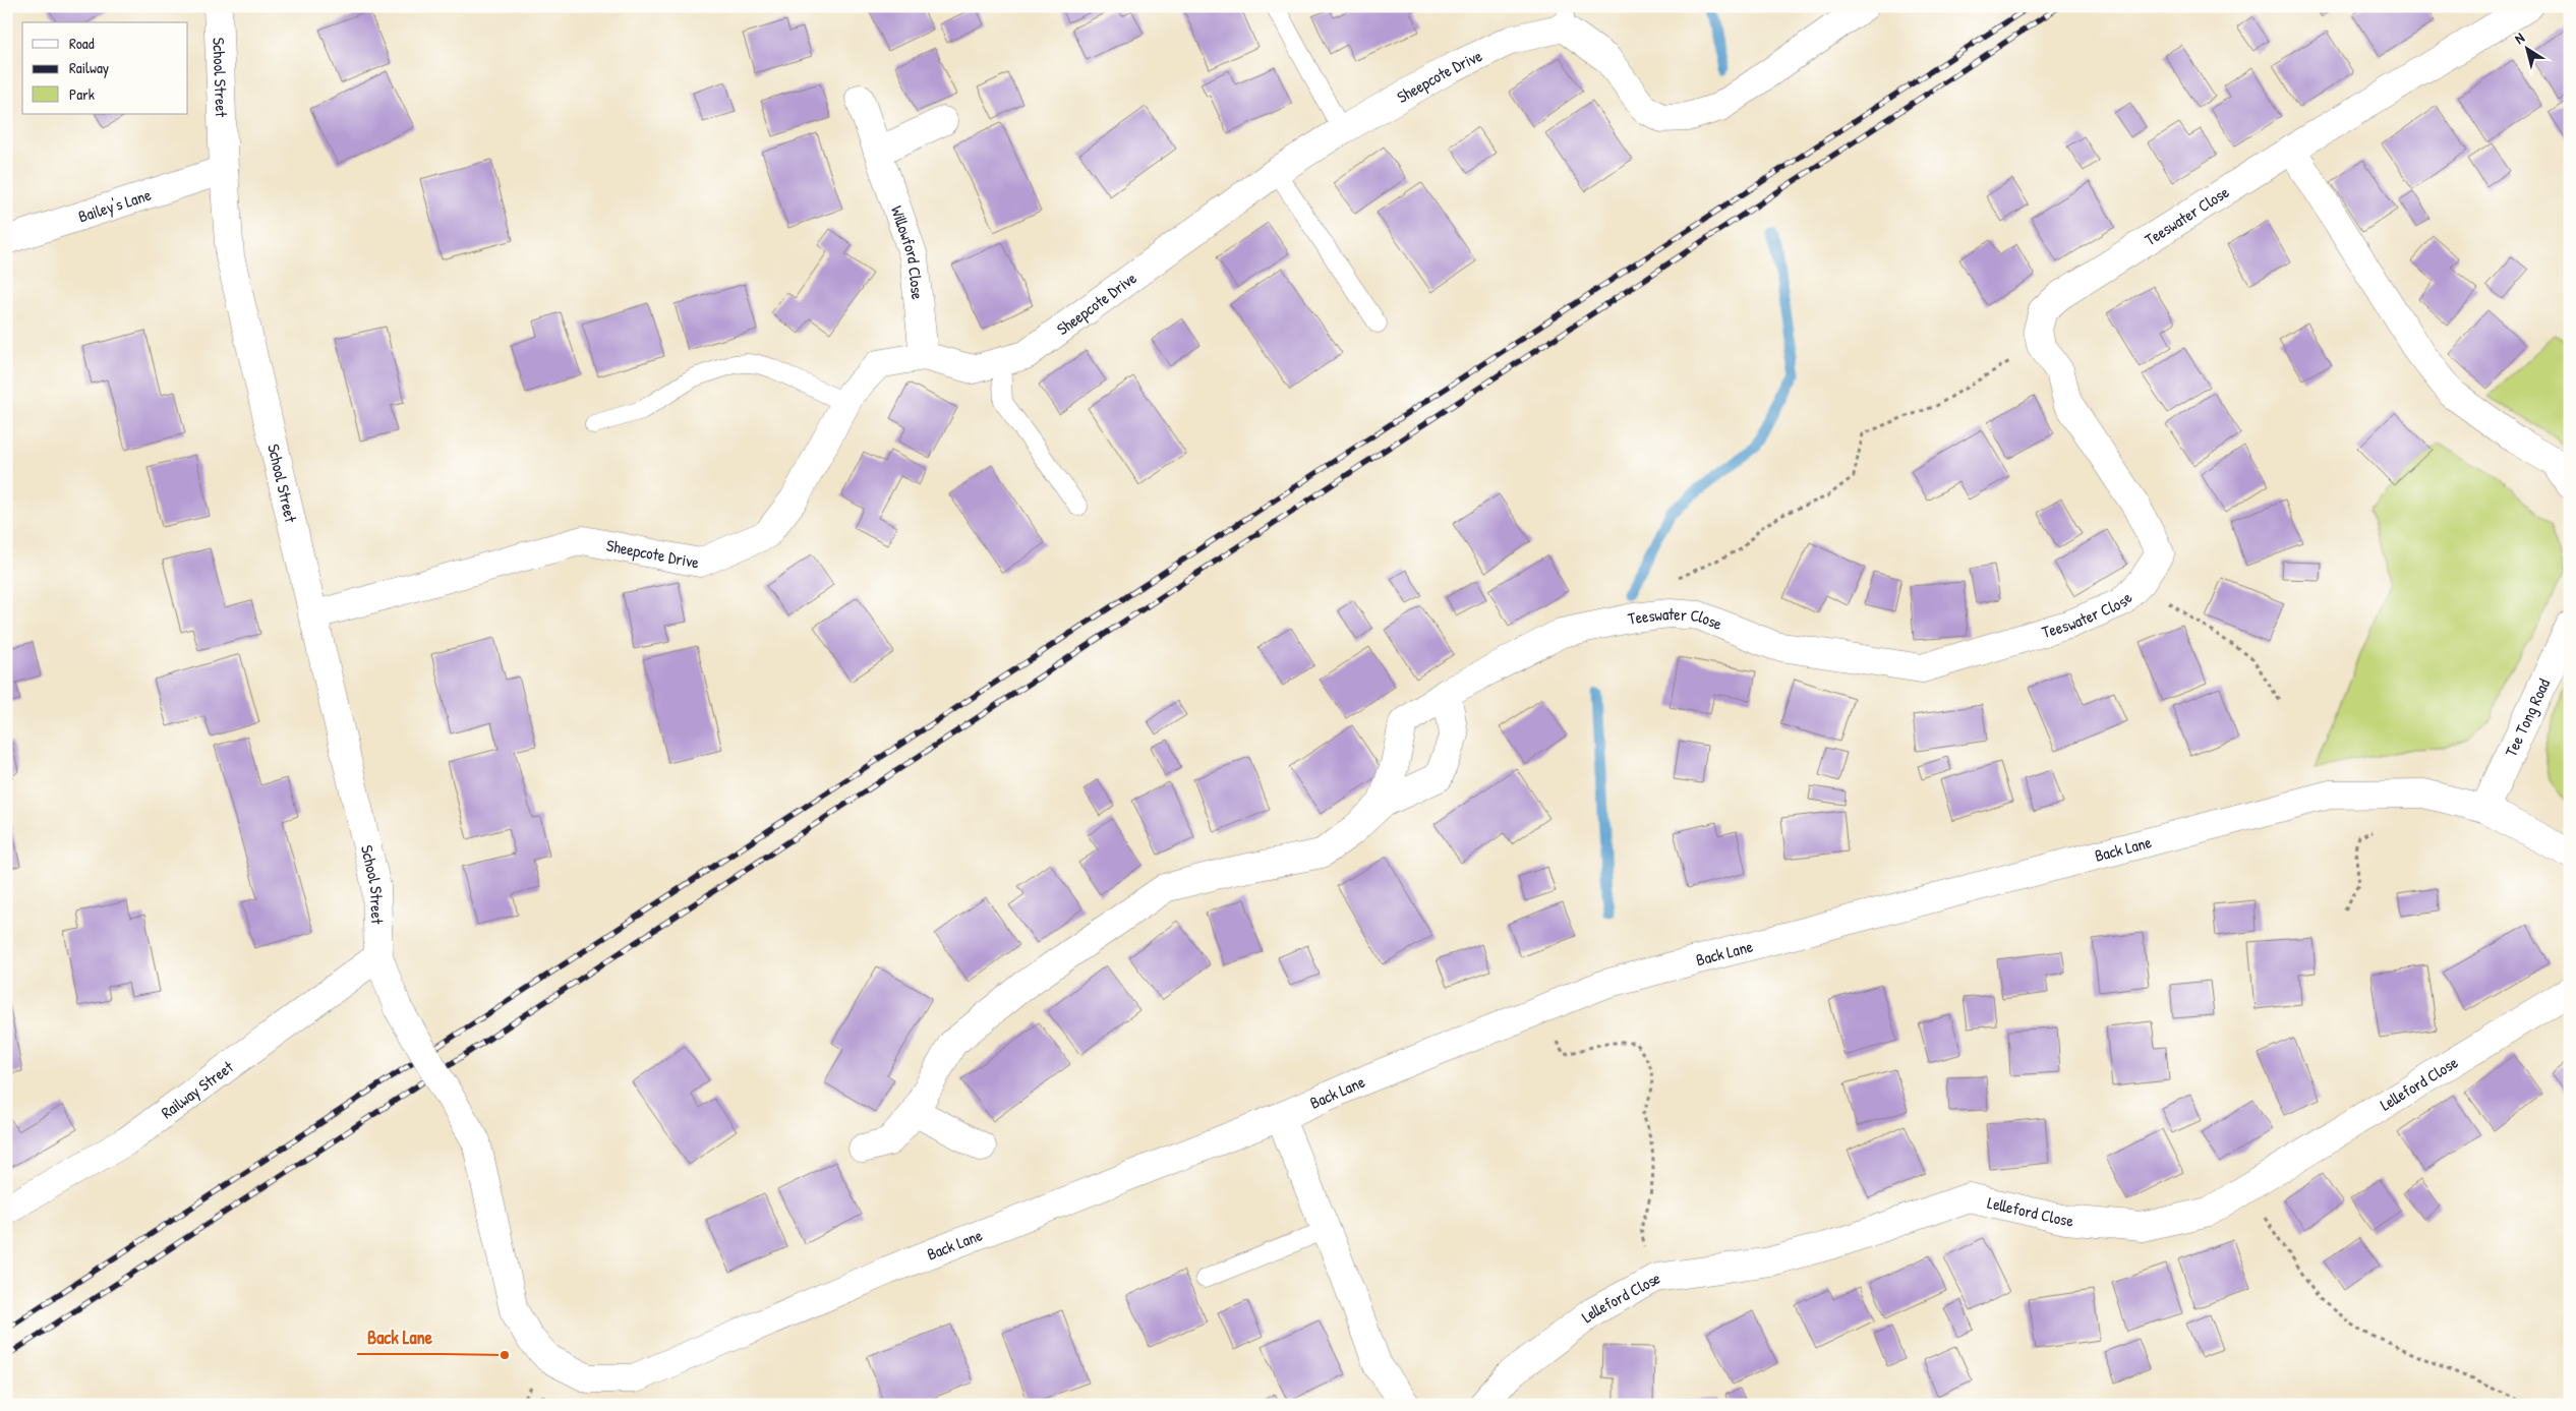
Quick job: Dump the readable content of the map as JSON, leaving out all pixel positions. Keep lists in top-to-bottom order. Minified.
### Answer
{"streets":{"street":["Sheepcote Drive","School Street","Bailey's Lane","Teeswater Close","Willowford Close","Tee Tong Road","Back Lane","Lelleford Close","Railway Street"]},"crossings":[["Sheepcote Drive","School Street"],["Sheepcote Drive","Willowford Close"],["School Street","Bailey's Lane"],["School Street","Back Lane"],["School Street","Railway Street"],["Tee Tong Road","Back Lane"],["Back Lane","Railway Street"]],"places":["Back Lane"],"legend":["Road","Railway","Park"],"north":"top left"}
